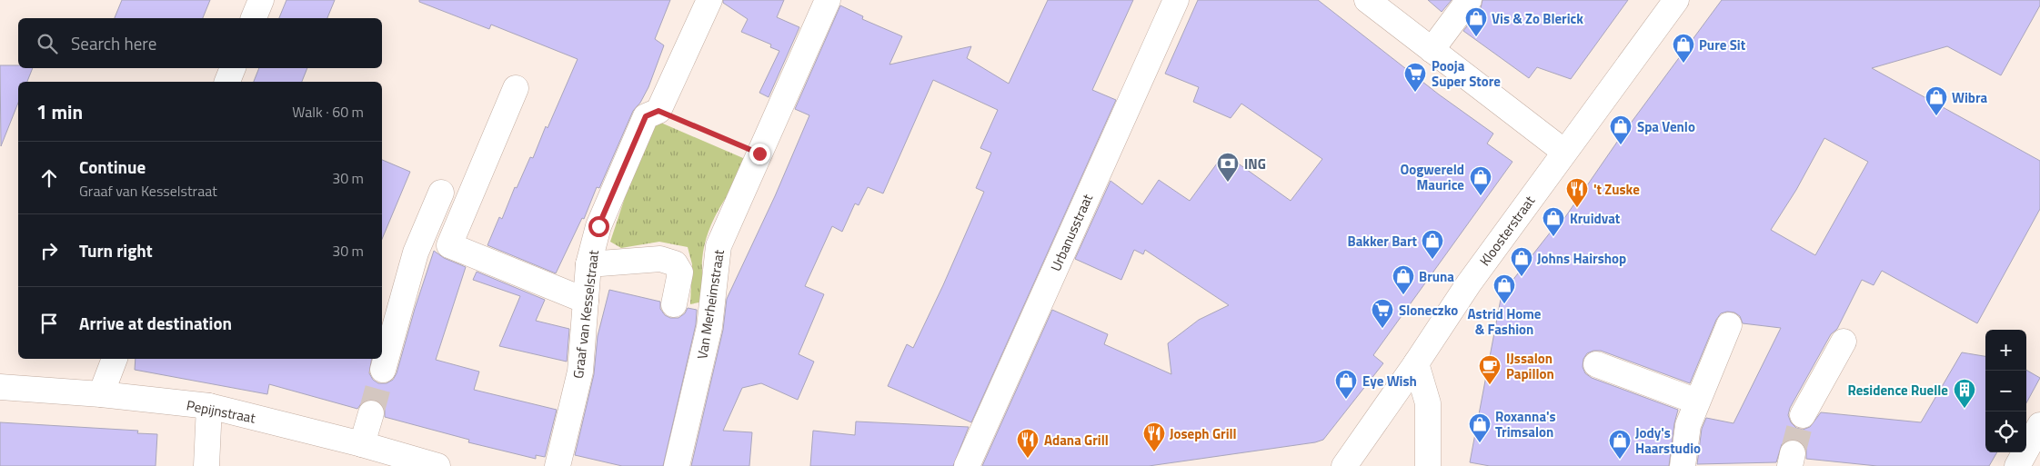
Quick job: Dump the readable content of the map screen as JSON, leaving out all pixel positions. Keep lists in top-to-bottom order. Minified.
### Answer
{"streets":{"street":["Kloosterstraat","Urbanusstraat","Van Merheimstraat","Graaf van Kesselstraat","Pepijnstraat"]},"places":{"shop":["Vis & Zo Blerick","Pure Sit","Wibra","Spa Venlo","Oogwereld Maurice","Kruidvat","Bakker Bart","Johns Hairshop","Bruna","Astrid Home & Fashion","Eye Wish","Roxanna's Trimsalon","Jody's Haarstudio"],"supermarket":["Pooja Super Store","Sloneczko"],"bank":["ING"],"restaurant":["'t Zuske","Joseph Grill","Adana Grill"],"cafe":["IJssalon Papillon"],"building":["Residence Ruelle"]},"page":{"search":"Search here","heading":["1 min","Walk · 60 m"],"list":[["Continue","Graaf van Kesselstraat","30 m"],["Turn right","30 m"],"Arrive at destination"],"map_buttons":["+","−"]}}
